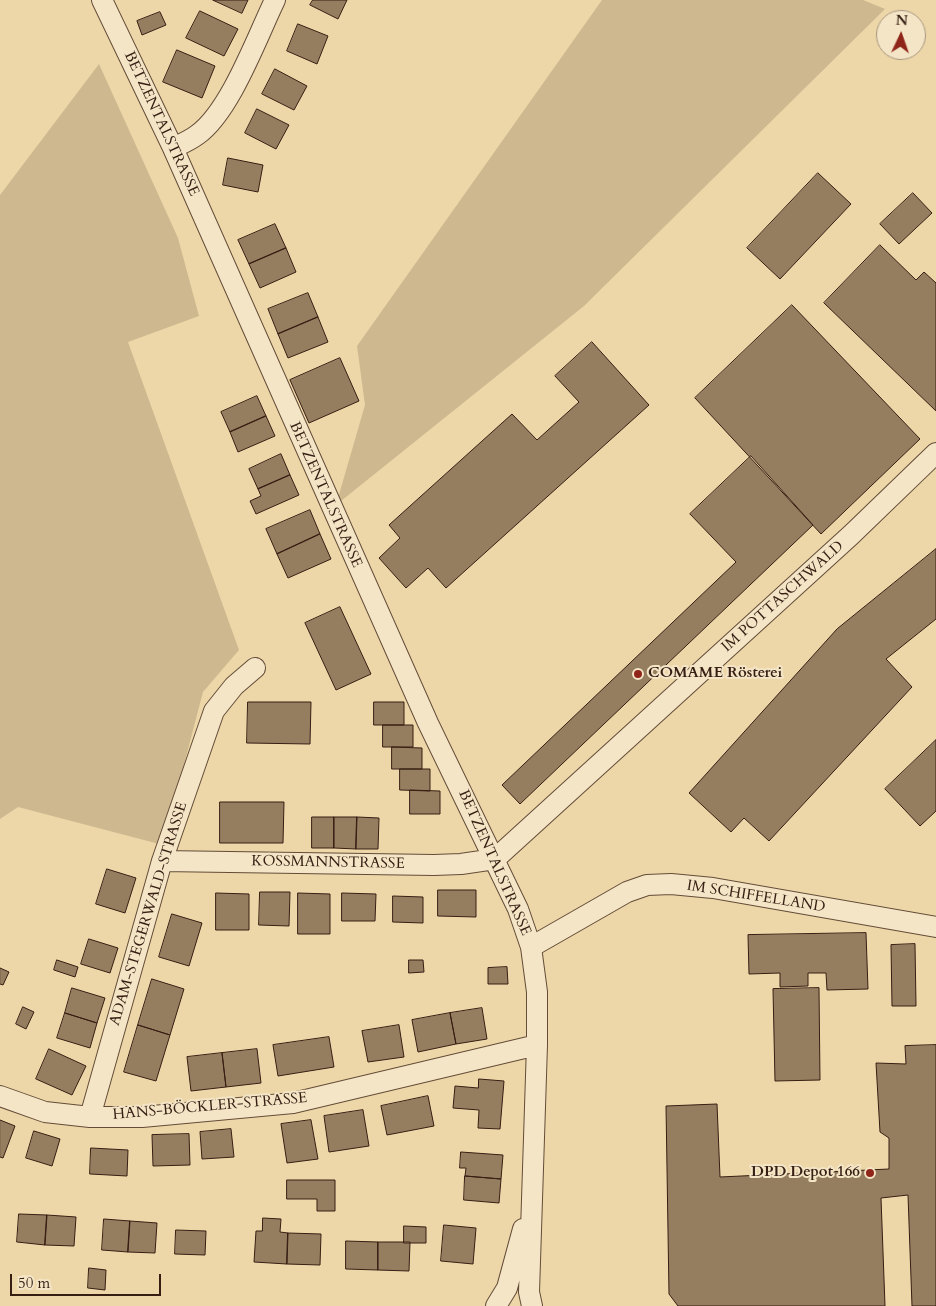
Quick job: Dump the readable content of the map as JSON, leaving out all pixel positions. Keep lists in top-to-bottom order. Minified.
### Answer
{"streets":{"street":["BETZENTALSTRASSE","IM POTTASCHWALD","KOSSMANNSTRASSE","IM SCHIFFELLAND","ADAM-STEGERWALD-STRASSE","HANS-BÖCKLER-STRASSE"]},"crossings":[["BETZENTALSTRASSE","IM POTTASCHWALD"],["BETZENTALSTRASSE","KOSSMANNSTRASSE"],["BETZENTALSTRASSE","IM SCHIFFELLAND"],["BETZENTALSTRASSE","HANS-BÖCKLER-STRASSE"],["IM POTTASCHWALD","KOSSMANNSTRASSE"],["KOSSMANNSTRASSE","ADAM-STEGERWALD-STRASSE"],["ADAM-STEGERWALD-STRASSE","HANS-BÖCKLER-STRASSE"]],"places":["COMAME Rösterei","DPD Depot 166"],"scale_bar":"50 m","north":"top"}
